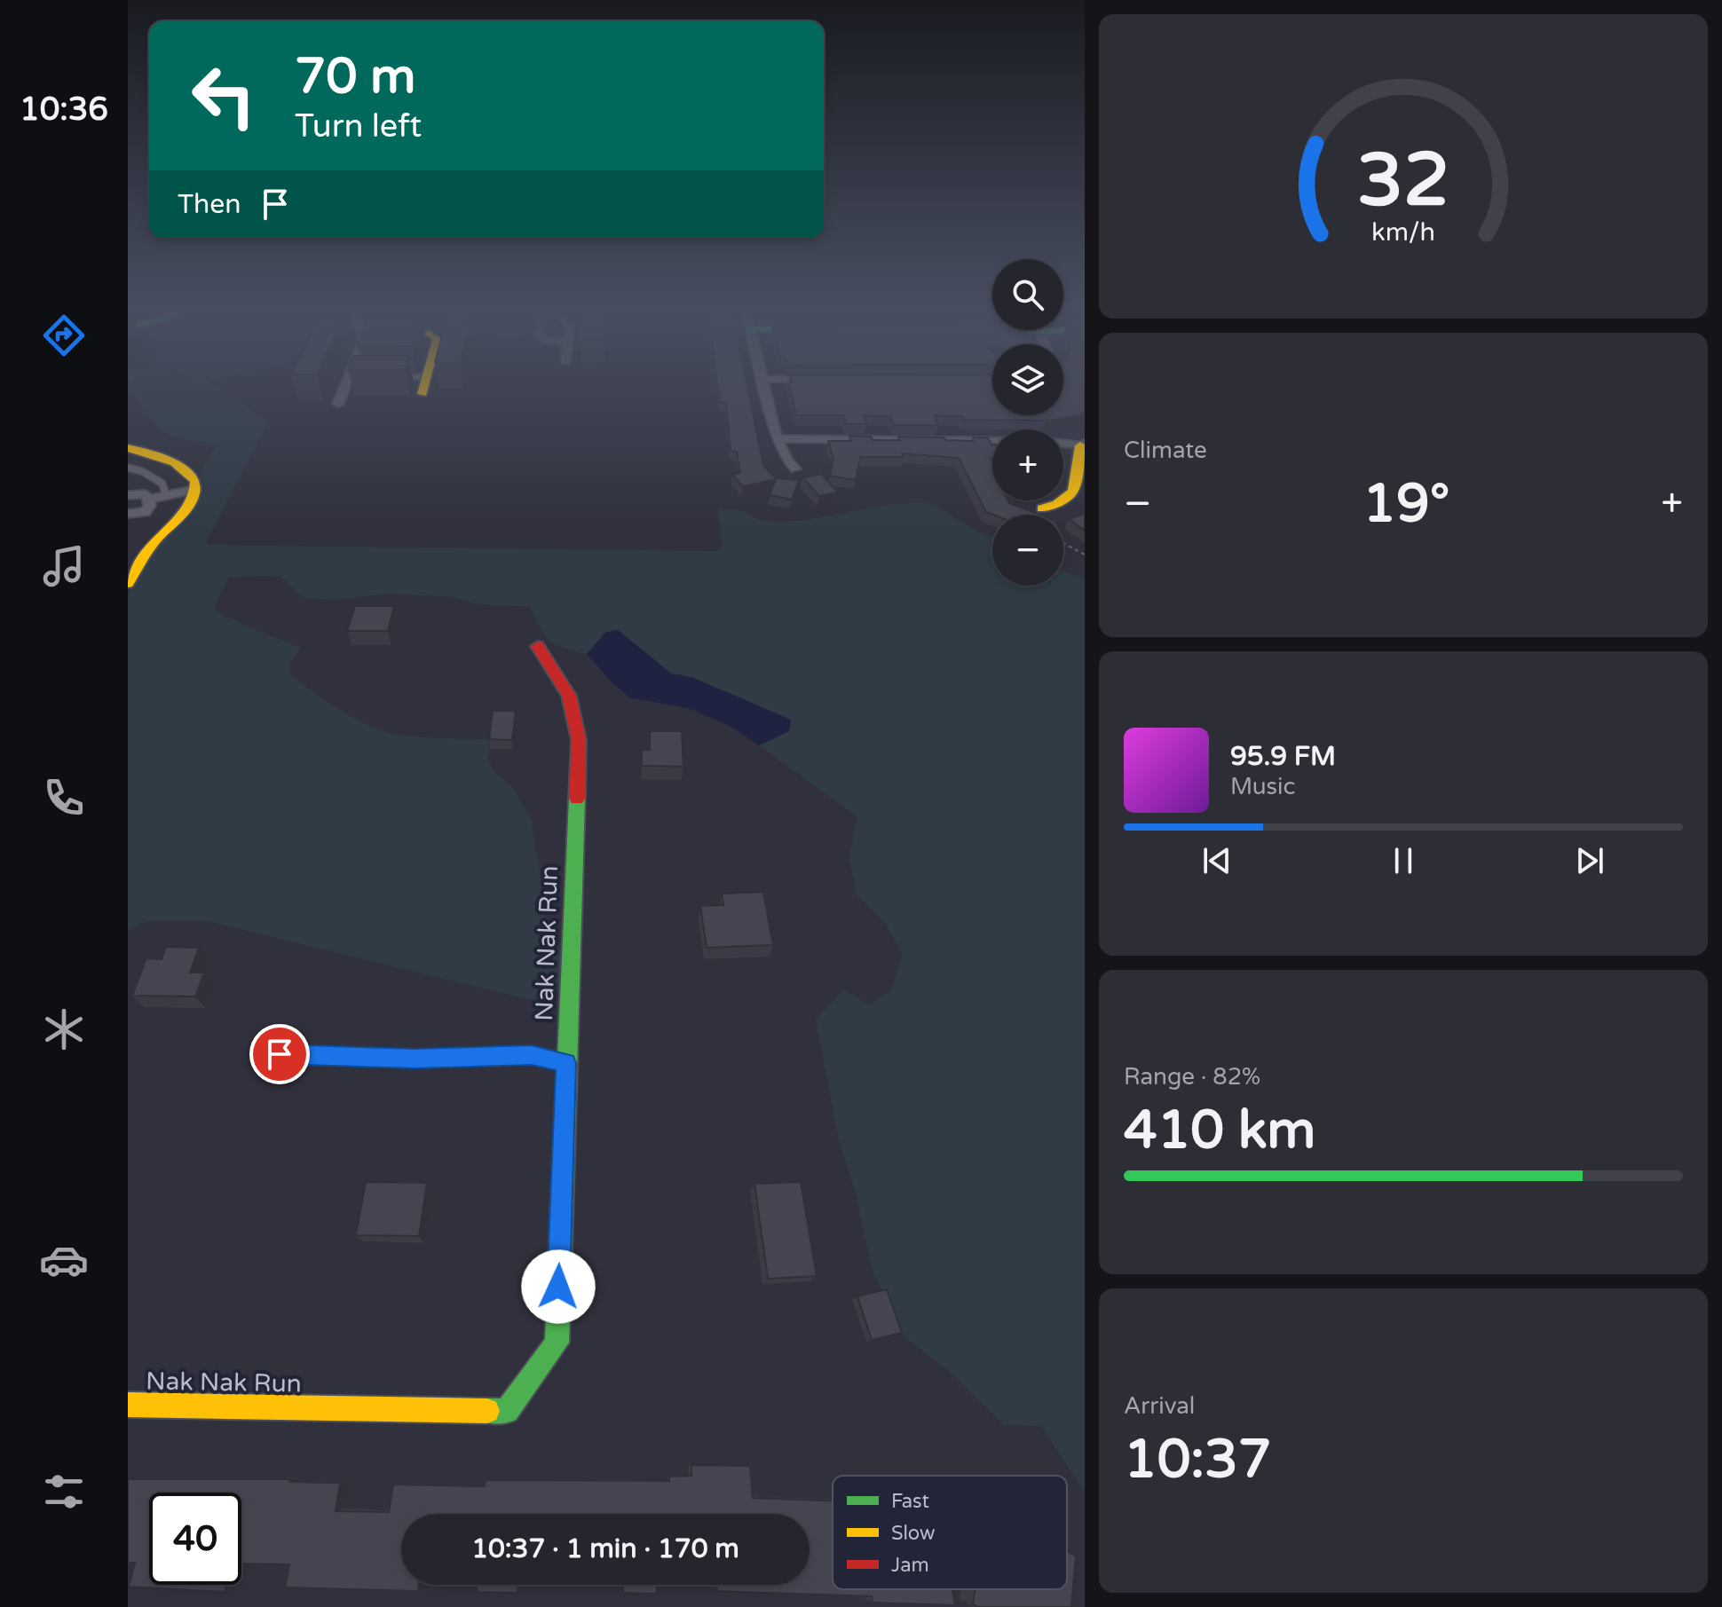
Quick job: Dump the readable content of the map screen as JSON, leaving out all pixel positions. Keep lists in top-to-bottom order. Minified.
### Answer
{"streets":{"street":["Nak Nak Run"]},"legend":["Fast","Slow","Jam"],"page":{"tabs":"10:36","turn":["70 m","Turn left"],"then":"Then","map_buttons":["+","−"],"tile":["Climate",["Range · 82%","410 km"],["Arrival","10:37"]],"heat":["−","19°","+"],"song":["95.9 FM","Music"],"limit":"40","trip":"10:37 · 1 min · 170 m","gauge":["32","km/h"]}}
